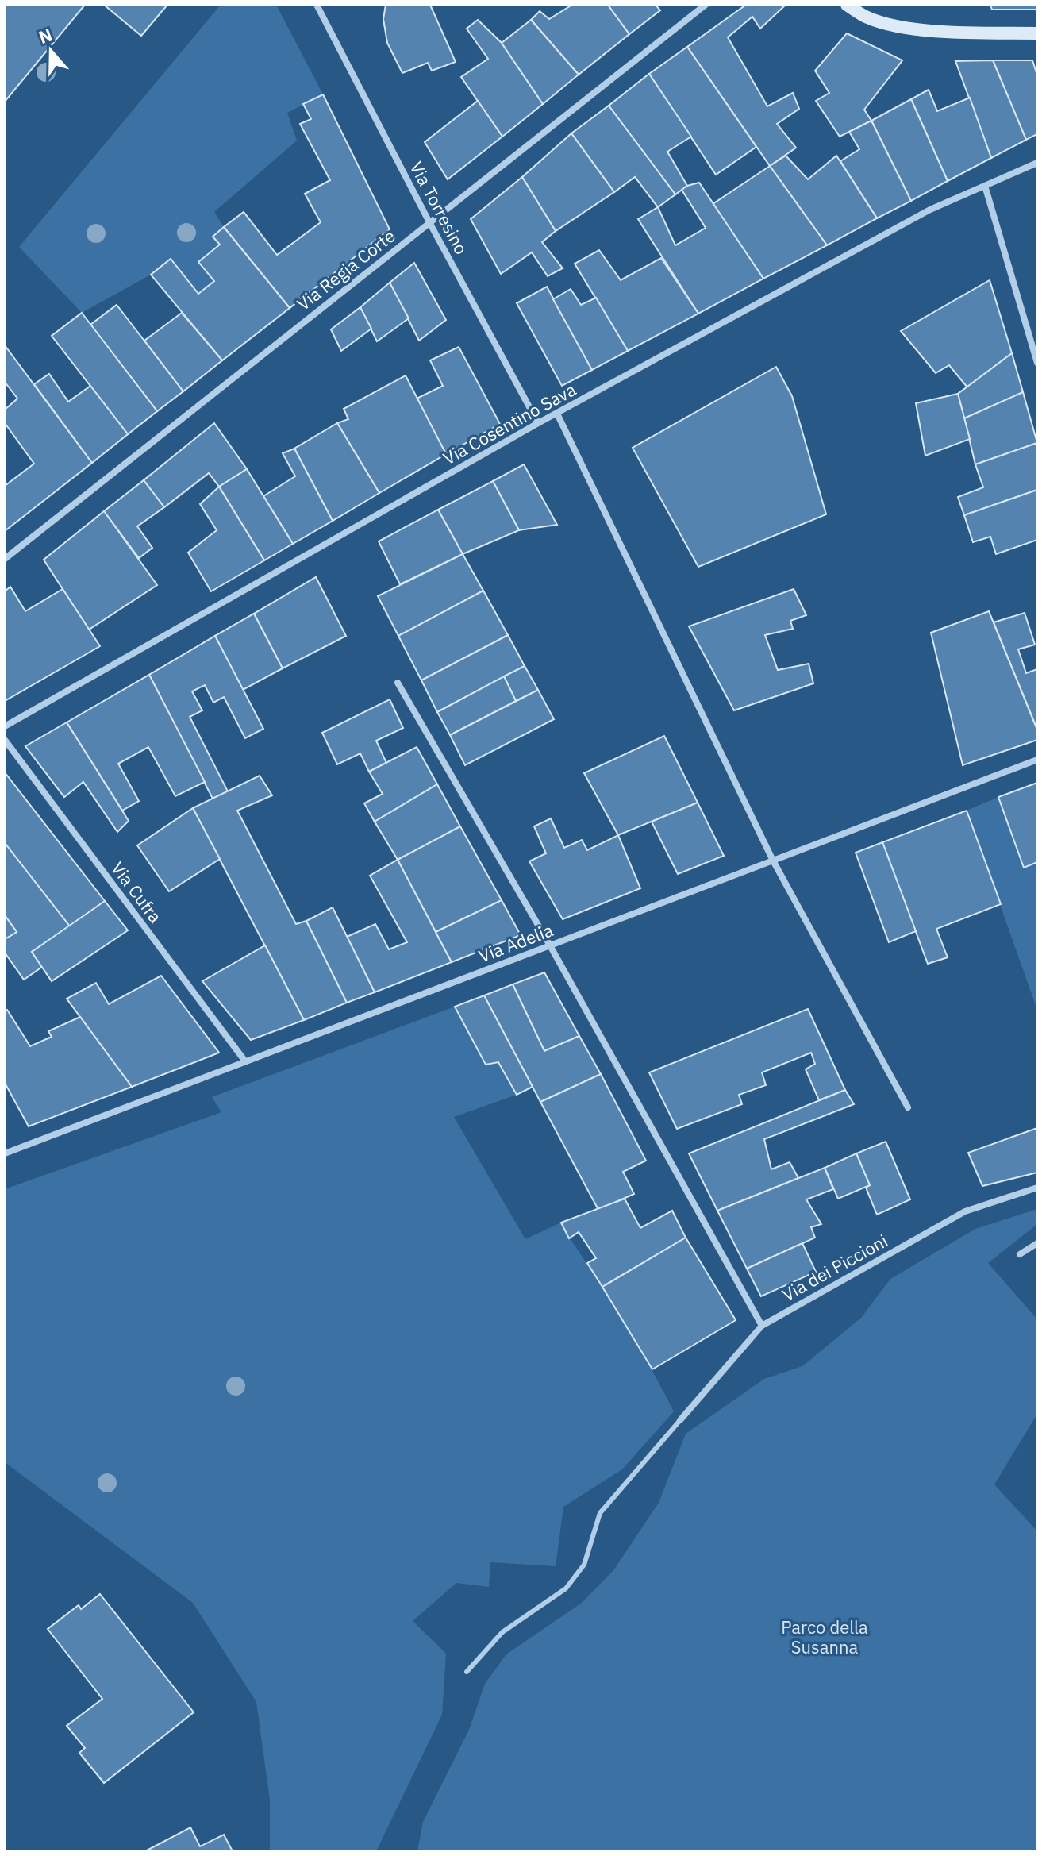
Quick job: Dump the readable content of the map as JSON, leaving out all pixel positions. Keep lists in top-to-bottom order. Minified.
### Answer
{"streets":{"street":["Via Torresino","Via Regia Corte","Via Cosentino Sava","Via Cufra","Via Adelia","Via dei Piccioni"]},"crossings":[["Via Torresino","Via Regia Corte"],["Via Torresino","Via Cosentino Sava"],["Via Cufra","Via Adelia"]],"parks":["Parco della Susanna"],"north":"top"}
